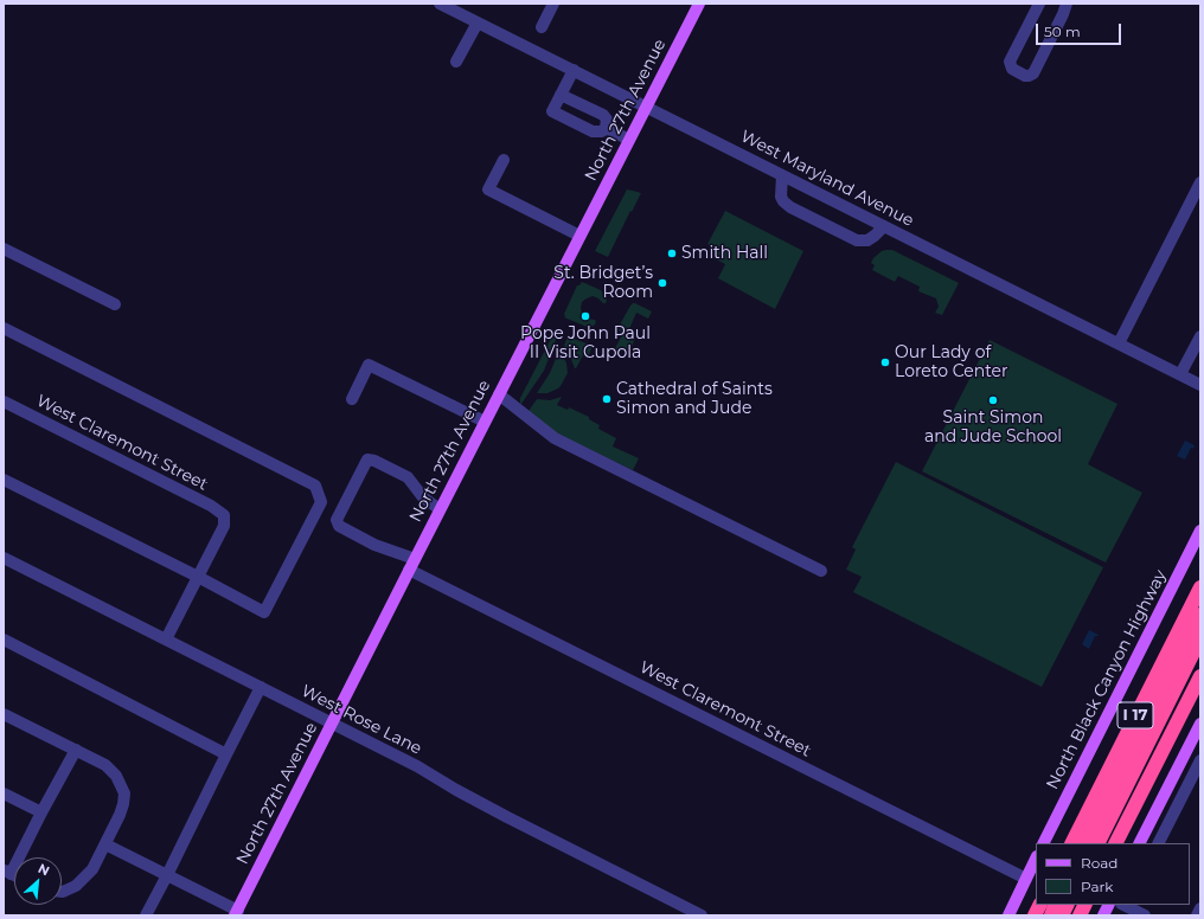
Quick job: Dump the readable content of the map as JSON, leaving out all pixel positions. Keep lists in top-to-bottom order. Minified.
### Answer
{"streets":{"highway":["I 17"],"main road":["North 27th Avenue","North Black Canyon Highway"],"street":["West Maryland Avenue","West Claremont Street","West Rose Lane"]},"crossings":[["North 27th Avenue","West Maryland Avenue"],["North 27th Avenue","West Claremont Street"],["North 27th Avenue","West Rose Lane"]],"places":["Smith Hall","St. Bridget’s Room","Pope John Paul II Visit Cupola","Our Lady of Loreto Center","Cathedral of Saints Simon and Jude","Saint Simon and Jude School"],"legend":["Road","Park"],"scale_bar":"50 m","north":"top right"}
